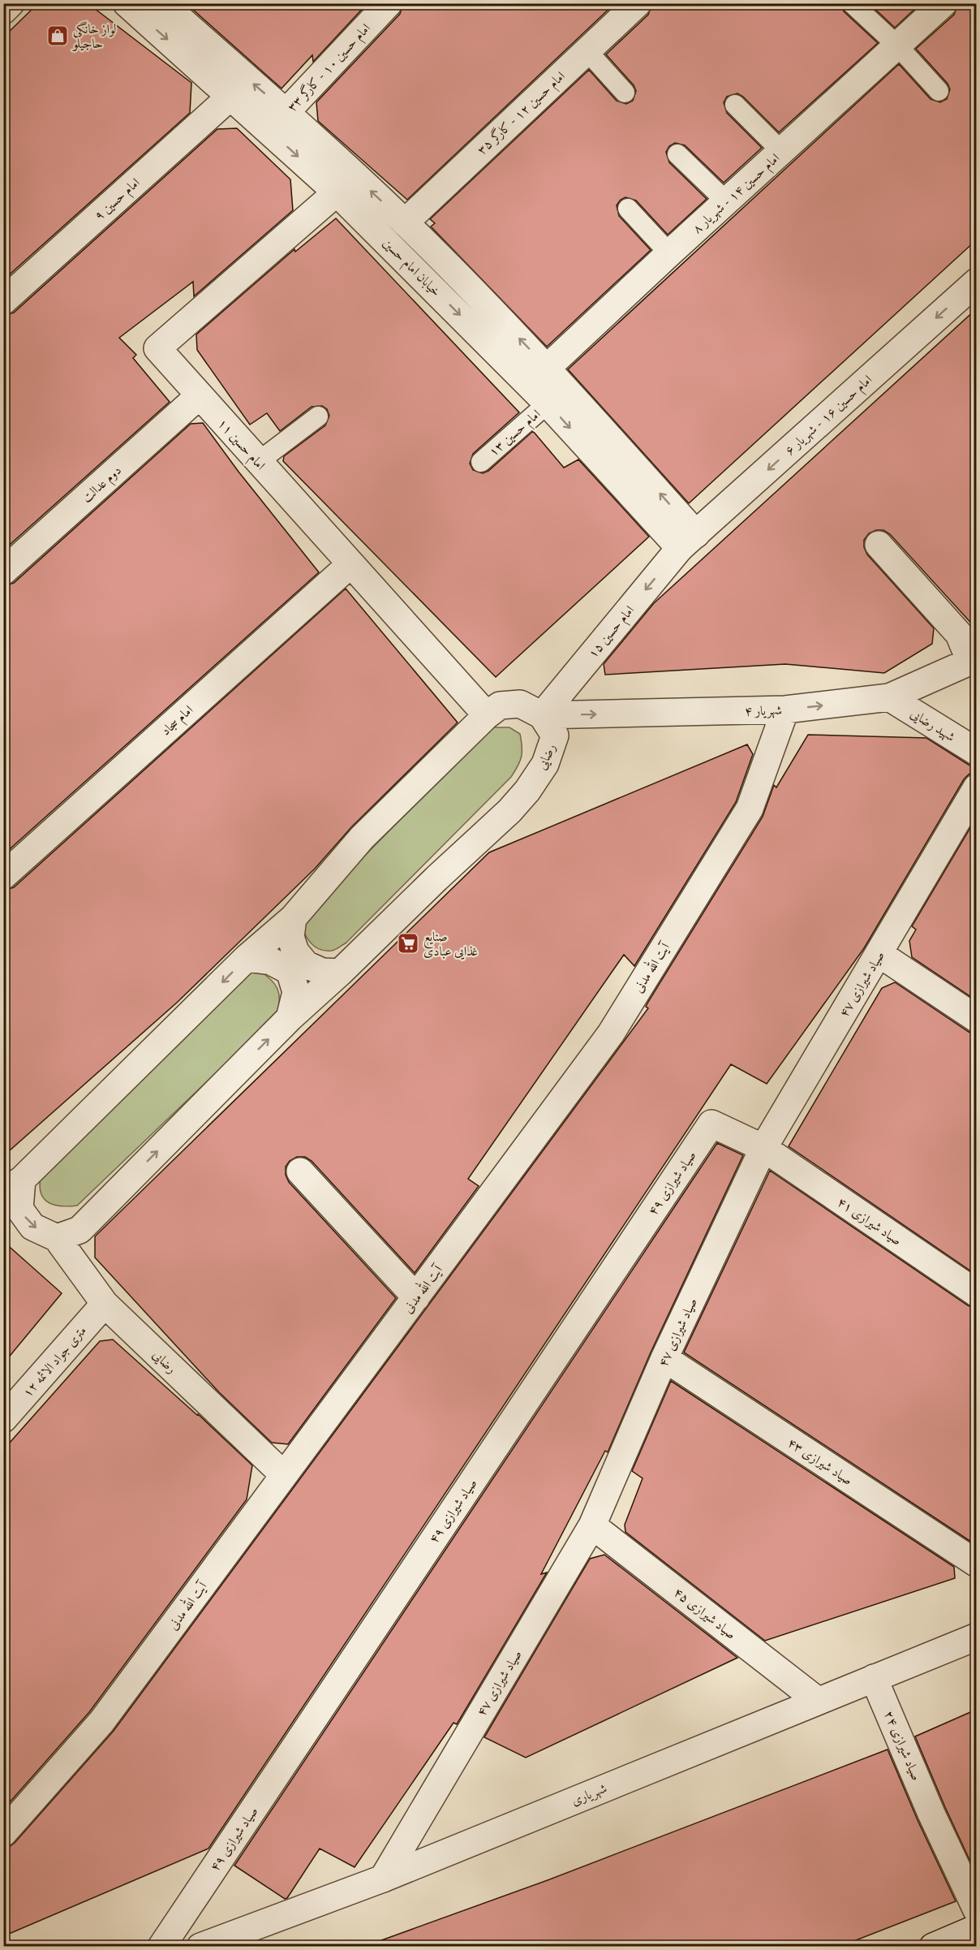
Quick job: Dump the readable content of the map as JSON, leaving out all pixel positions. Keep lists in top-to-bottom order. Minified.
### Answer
{"streets":{"street":["امام حسین ۱۰ - کارگر ۳۳","امام حسین ۱۲ - کارگر ۳۵","امام حسین ۱۴ - شهریار ۸","امام حسین ۹","خیابان امام حسین","امام حسین ۱۶ - شهریار ۶","امام حسین ۱۱","دوم عدالت","امام حسین ۱۵","شهریار ۴","امام سجاد","شهید رضایی","رضایی","آیت الله مدنی","صیاد شیرازی ۴۷","صیاد شیرازی ۴۹","صیاد شیرازی ۴۱","۱۲ متری جواد الائمه","صیاد شیرازی ۴۳","صیاد شیرازی ۴۵","صیاد شیرازی ۲۴","شهریاری"],"lane":["امام حسین ۱۳"]},"crossings":[["امام حسین ۱۰ - کارگر ۳۳","خیابان امام حسین"],["امام حسین ۱۲ - کارگر ۳۵","خیابان امام حسین"],["امام حسین ۱۴ - شهریار ۸","خیابان امام حسین"],["امام حسین ۹","خیابان امام حسین"],["خیابان امام حسین","امام حسین ۱۶ - شهریار ۶"],["خیابان امام حسین","امام حسین ۱۳"],["خیابان امام حسین","امام حسین ۱۱"],["خیابان امام حسین","امام حسین ۱۵"],["امام حسین ۱۶ - شهریار ۶","امام حسین ۱۵"],["امام حسین ۱۱","دوم عدالت"],["امام حسین ۱۱","امام سجاد"],["امام حسین ۱۱","رضایی"],["امام حسین ۱۵","شهریار ۴"],["امام حسین ۱۵","رضایی"],["شهریار ۴","شهید رضایی"],["شهریار ۴","رضایی"],["شهریار ۴","آیت الله مدنی"],["رضایی","آیت الله مدنی"],["رضایی","۱۲ متری جواد الائمه"],["صیاد شیرازی ۴۷","صیاد شیرازی ۴۹"],["صیاد شیرازی ۴۷","صیاد شیرازی ۴۱"],["صیاد شیرازی ۴۷","صیاد شیرازی ۴۳"],["صیاد شیرازی ۴۷","صیاد شیرازی ۴۵"],["صیاد شیرازی ۴۷","شهریاری"],["صیاد شیرازی ۴۹","صیاد شیرازی ۴۱"],["صیاد شیرازی ۴۵","شهریاری"],["صیاد شیرازی ۲۴","شهریاری"]],"one_way":["امام حسین ۱۶ - شهریار ۶","امام حسین ۱۵","شهریار ۴"],"places":{"shop":["لواز خانگی حاجیلو"],"supermarket":["صنایع غذایی عبادی"]}}
